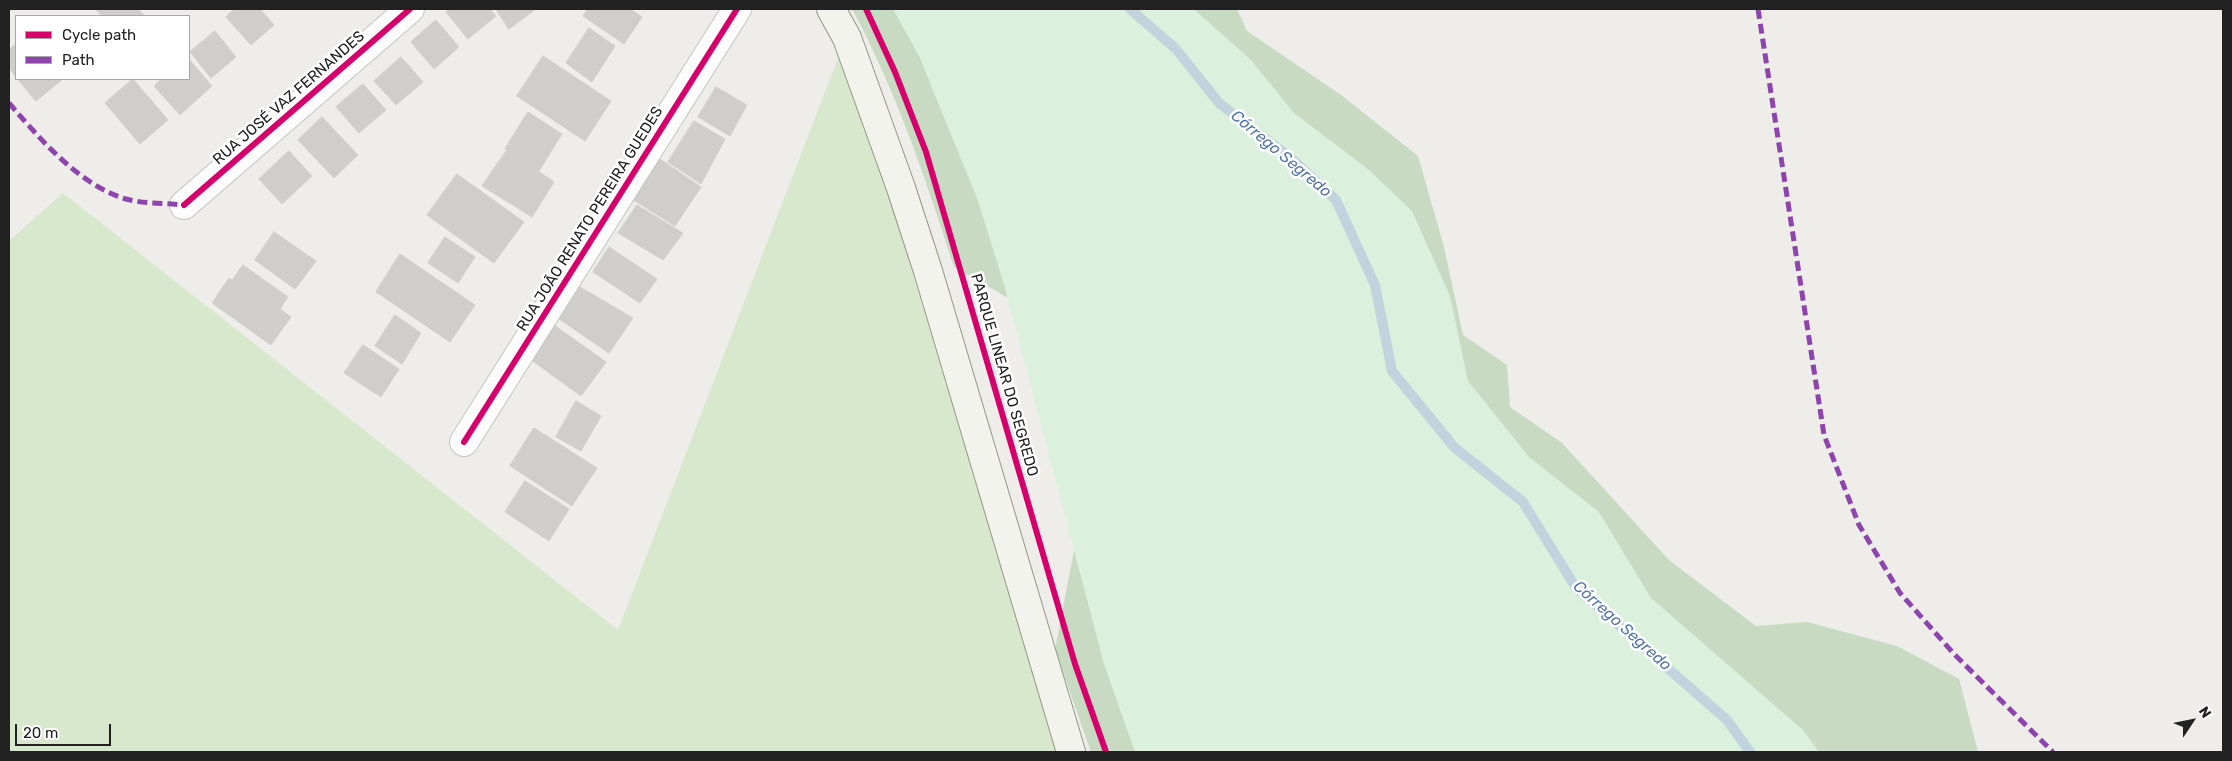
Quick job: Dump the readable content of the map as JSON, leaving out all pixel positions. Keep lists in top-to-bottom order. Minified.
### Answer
{"streets":{"street":["RUA JOSÉ VAZ FERNANDES","RUA JOÃO RENATO PEREIRA GUEDES"],"cycle path":["PARQUE LINEAR DO SEGREDO"]},"water":["Córrego Segredo"],"legend":["Cycle path","Path"],"scale_bar":"20 m","north":"top right"}
